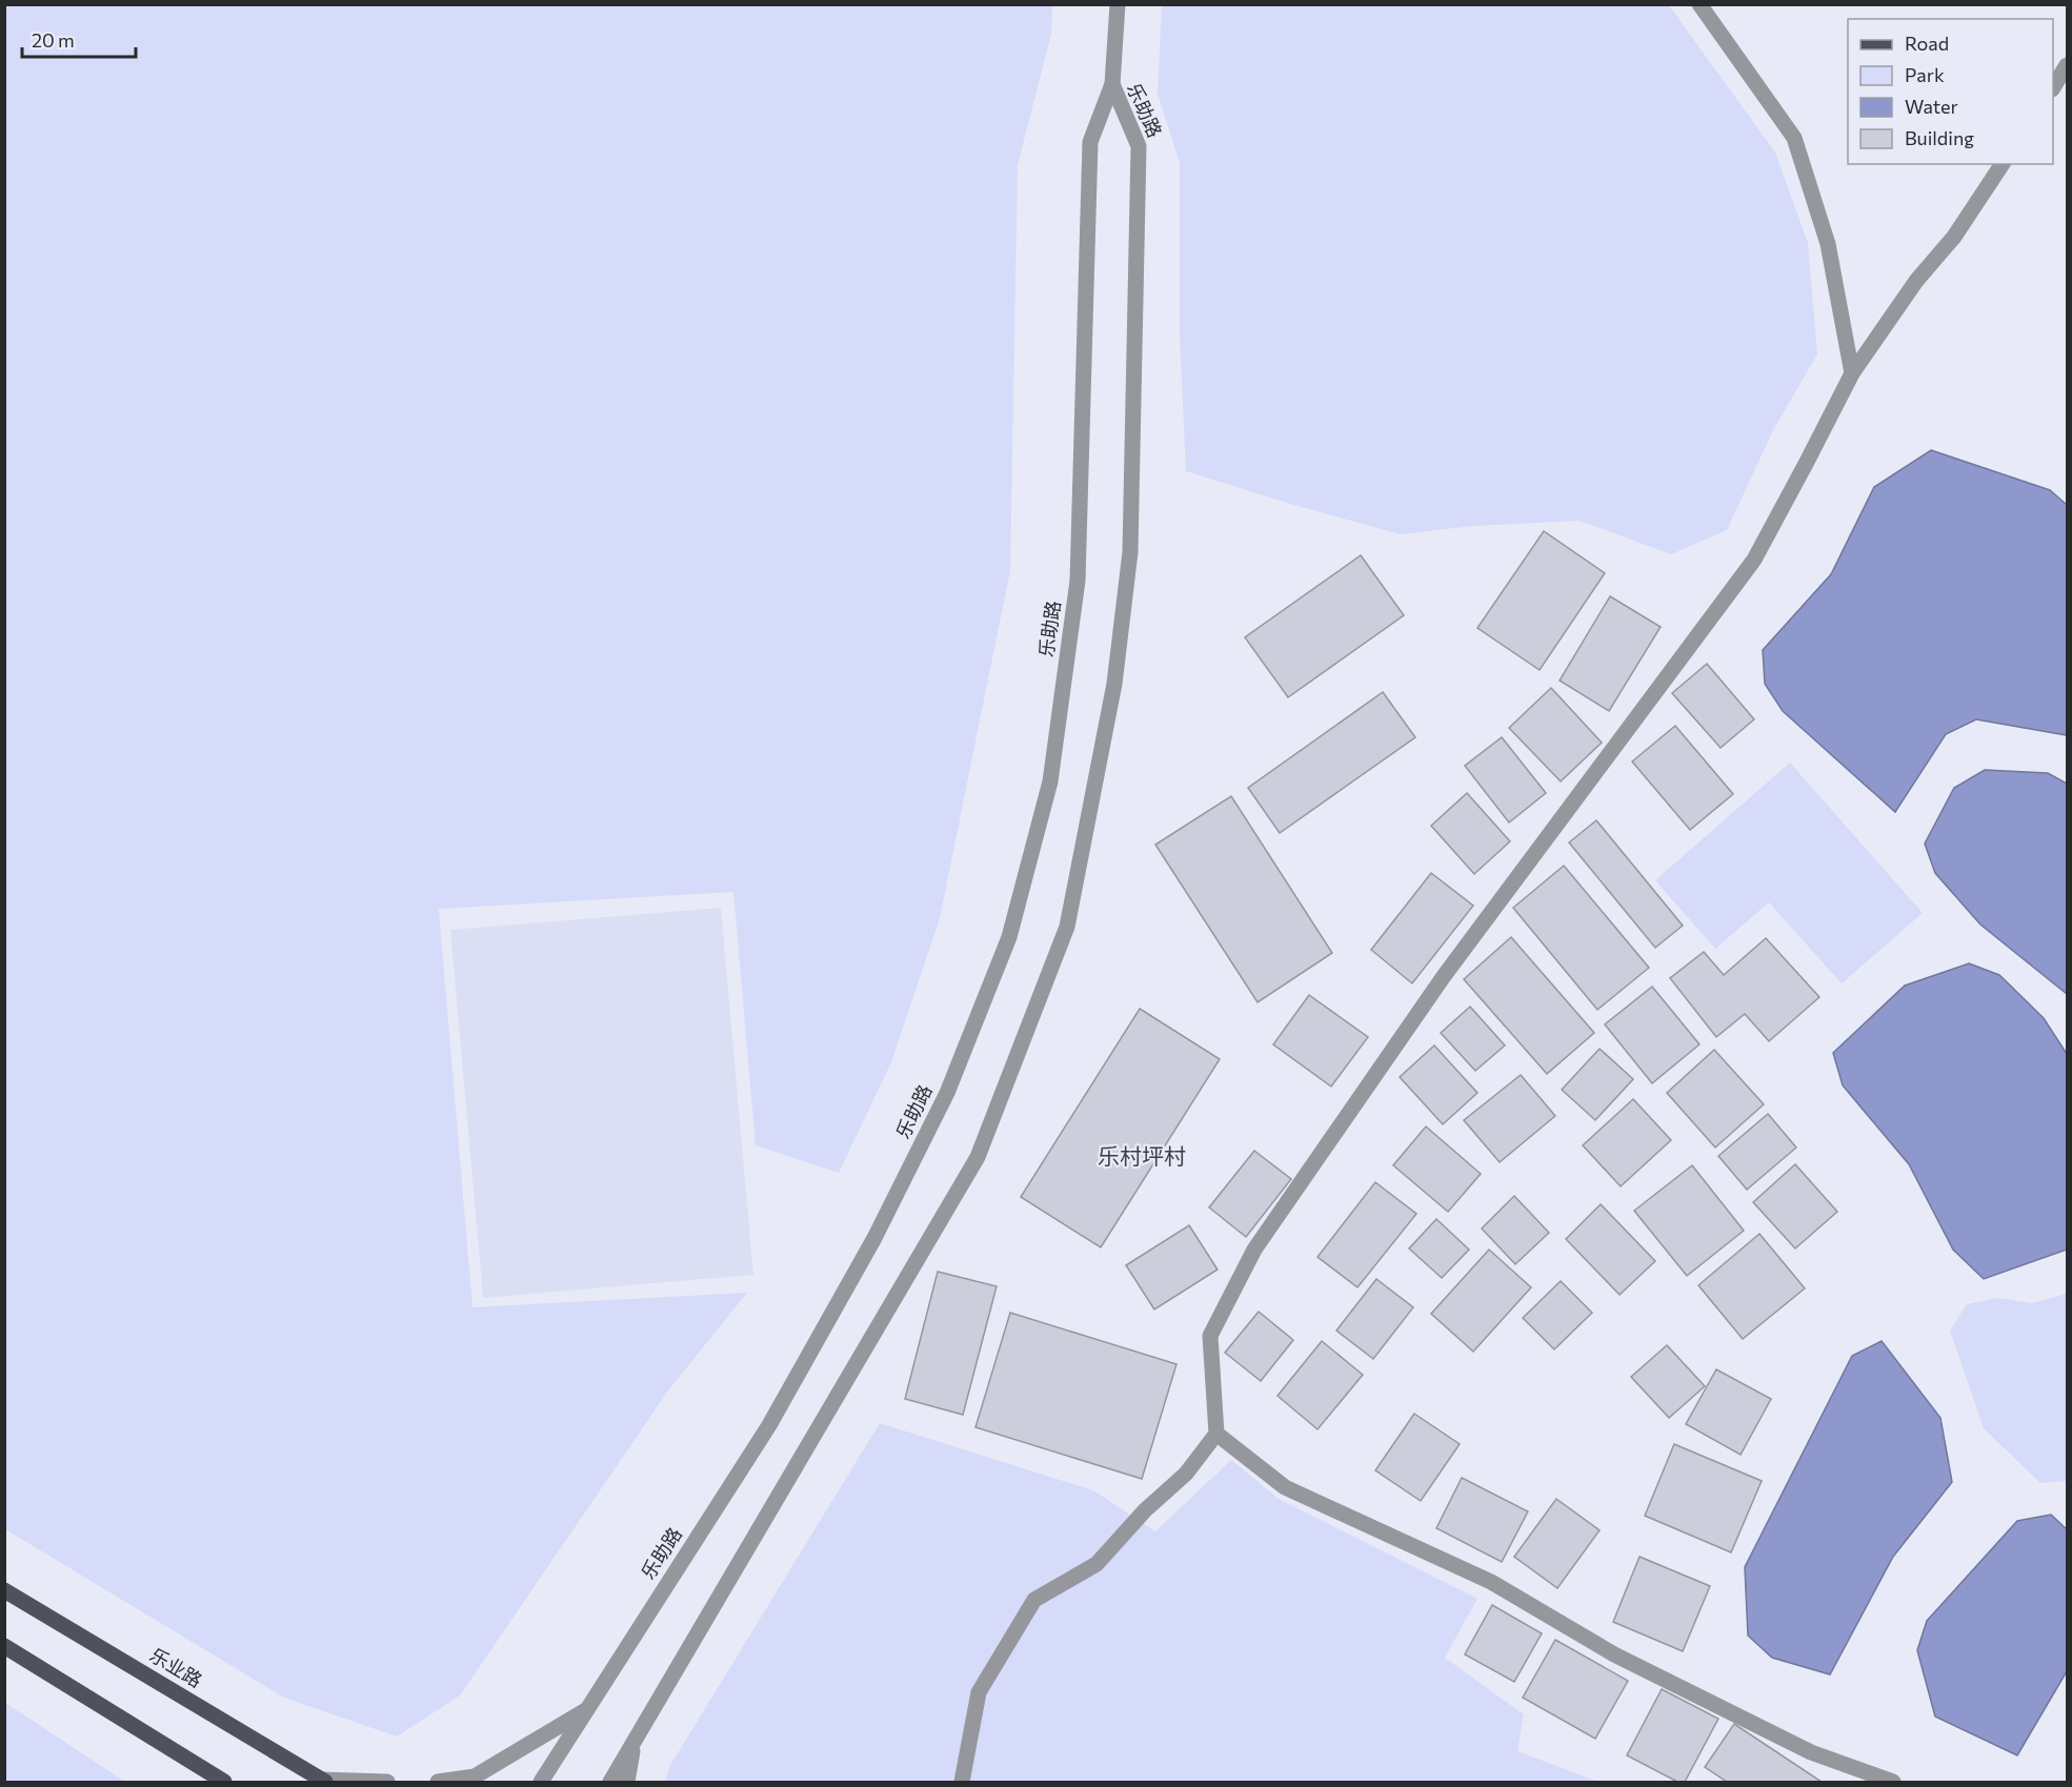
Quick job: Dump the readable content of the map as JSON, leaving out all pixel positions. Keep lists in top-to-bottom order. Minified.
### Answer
{"streets":{"main road":["乐业路"],"street":["乐助路"]},"districts":["乐村坪村"],"legend":["Road","Park","Water","Building"],"scale_bar":"20 m"}
